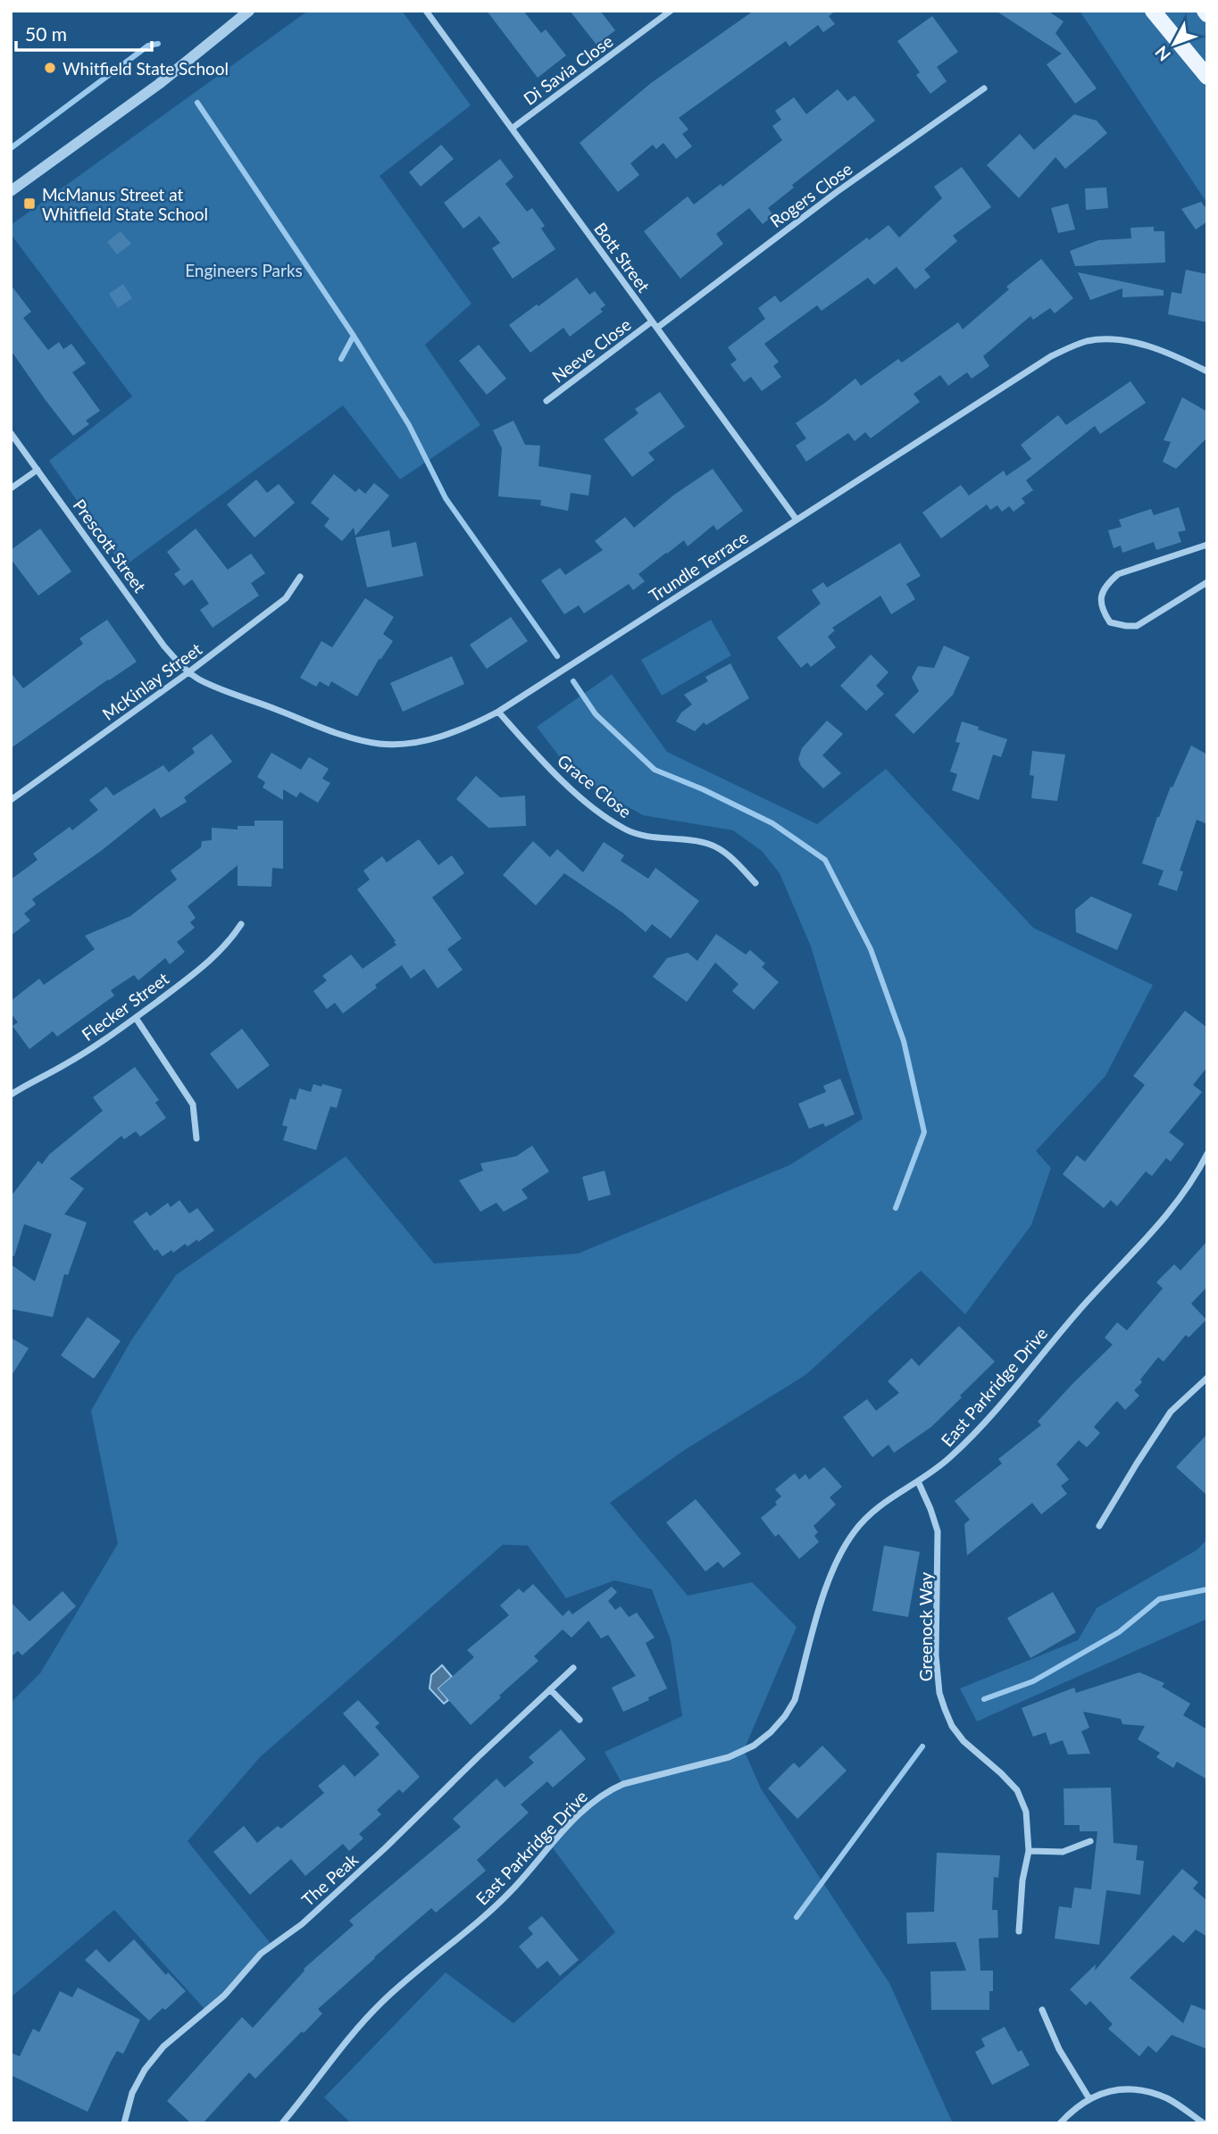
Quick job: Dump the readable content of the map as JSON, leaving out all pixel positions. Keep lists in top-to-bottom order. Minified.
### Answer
{"streets":{"street":["Di Savia Close","Rogers Close","Bott Street","Neeve Close","Prescott Street","Trundle Terrace","McKinlay Street","Grace Close","Flecker Street","East Parkridge Drive","Greenock Way","The Peak"]},"crossings":[["Di Savia Close","Bott Street"],["Rogers Close","Bott Street"],["Bott Street","Neeve Close"],["Bott Street","Trundle Terrace"],["Prescott Street","Trundle Terrace"],["Prescott Street","McKinlay Street"],["Trundle Terrace","McKinlay Street"],["Trundle Terrace","Grace Close"],["East Parkridge Drive","Greenock Way"]],"parks":["Engineers Parks"],"places":{"other":["Whitfield State School"],"transit":["McManus Street at Whitfield State School"]},"scale_bar":"50 m","north":"bottom left"}
